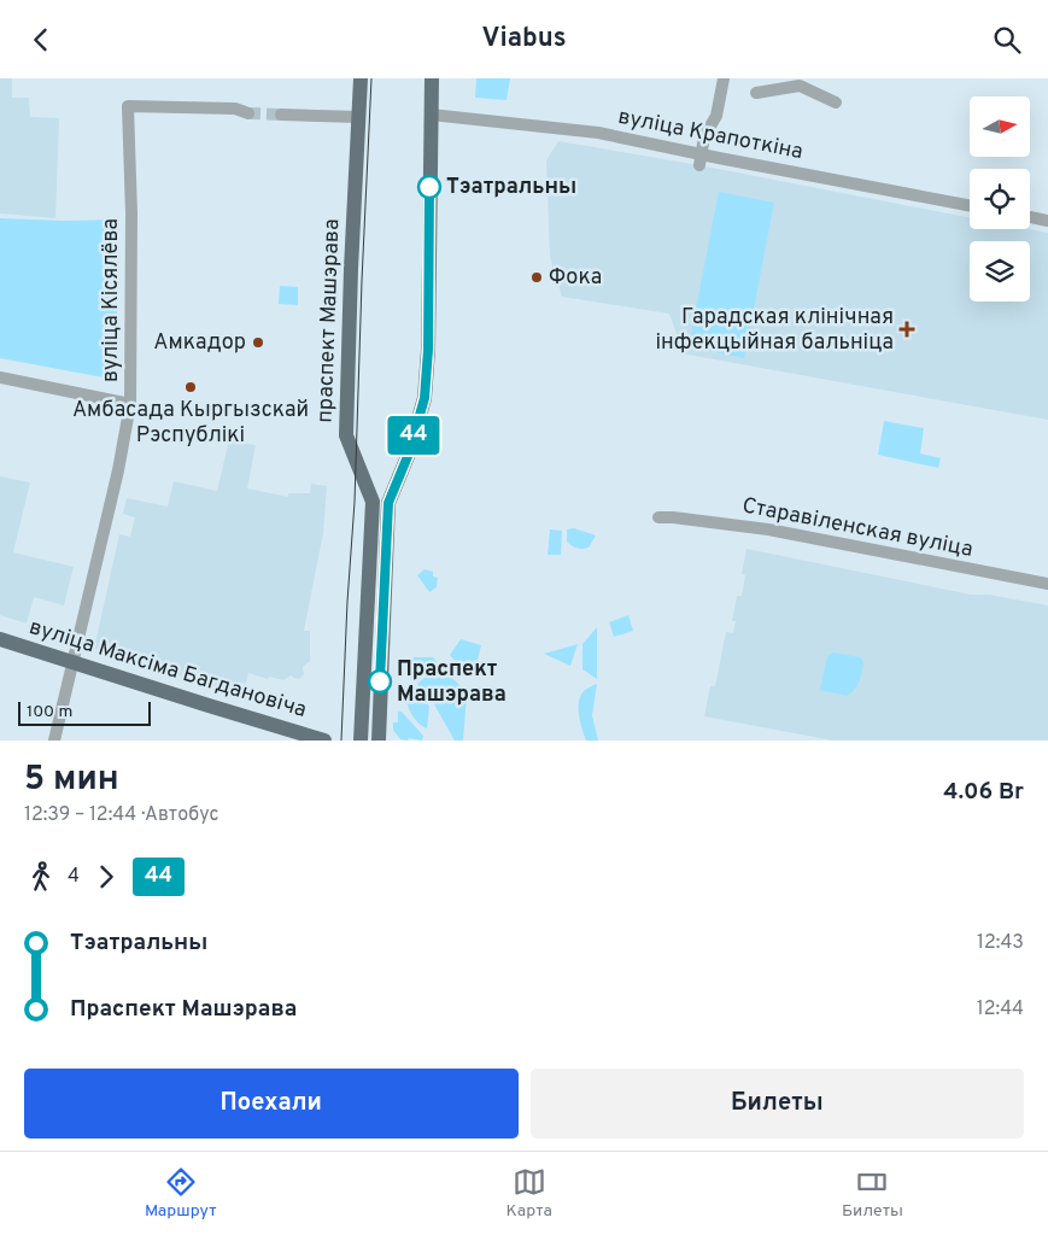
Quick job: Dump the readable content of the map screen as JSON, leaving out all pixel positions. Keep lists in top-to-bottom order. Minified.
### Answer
{"streets":{"main road":["праспект Машэрава","вуліца Максіма Багдановіча"],"street":["вуліца Крапоткіна","вуліца Кісялёва","Старавіленская вуліца"]},"crossings":[["вуліца Кісялёва","вуліца Максіма Багдановіча"]],"places":{"other":["Тэатральны","Фока","Амкадор","Амбасада Кыргызскай Рэспублікі","Праспект Машэрава"],"health":["Гарадская клінічная інфекцыйная бальніца"]},"lines":["bus line 44"],"scale_bar":"100 m","north":"right","page":{"header":"Viabus","on_map":"44","scale":"100 m","heading":["5 мин","12:39 – 12:44 · Автобус","4.06 Br"],"legs":["4","44"],"list":[{"name":"Тэатральны","value":"12:43"},{"name":"Праспект Машэрава","value":"12:44"}],"buttons":["Поехали","Билеты"],"tabs":["Маршрут","Карта","Билеты"]}}
